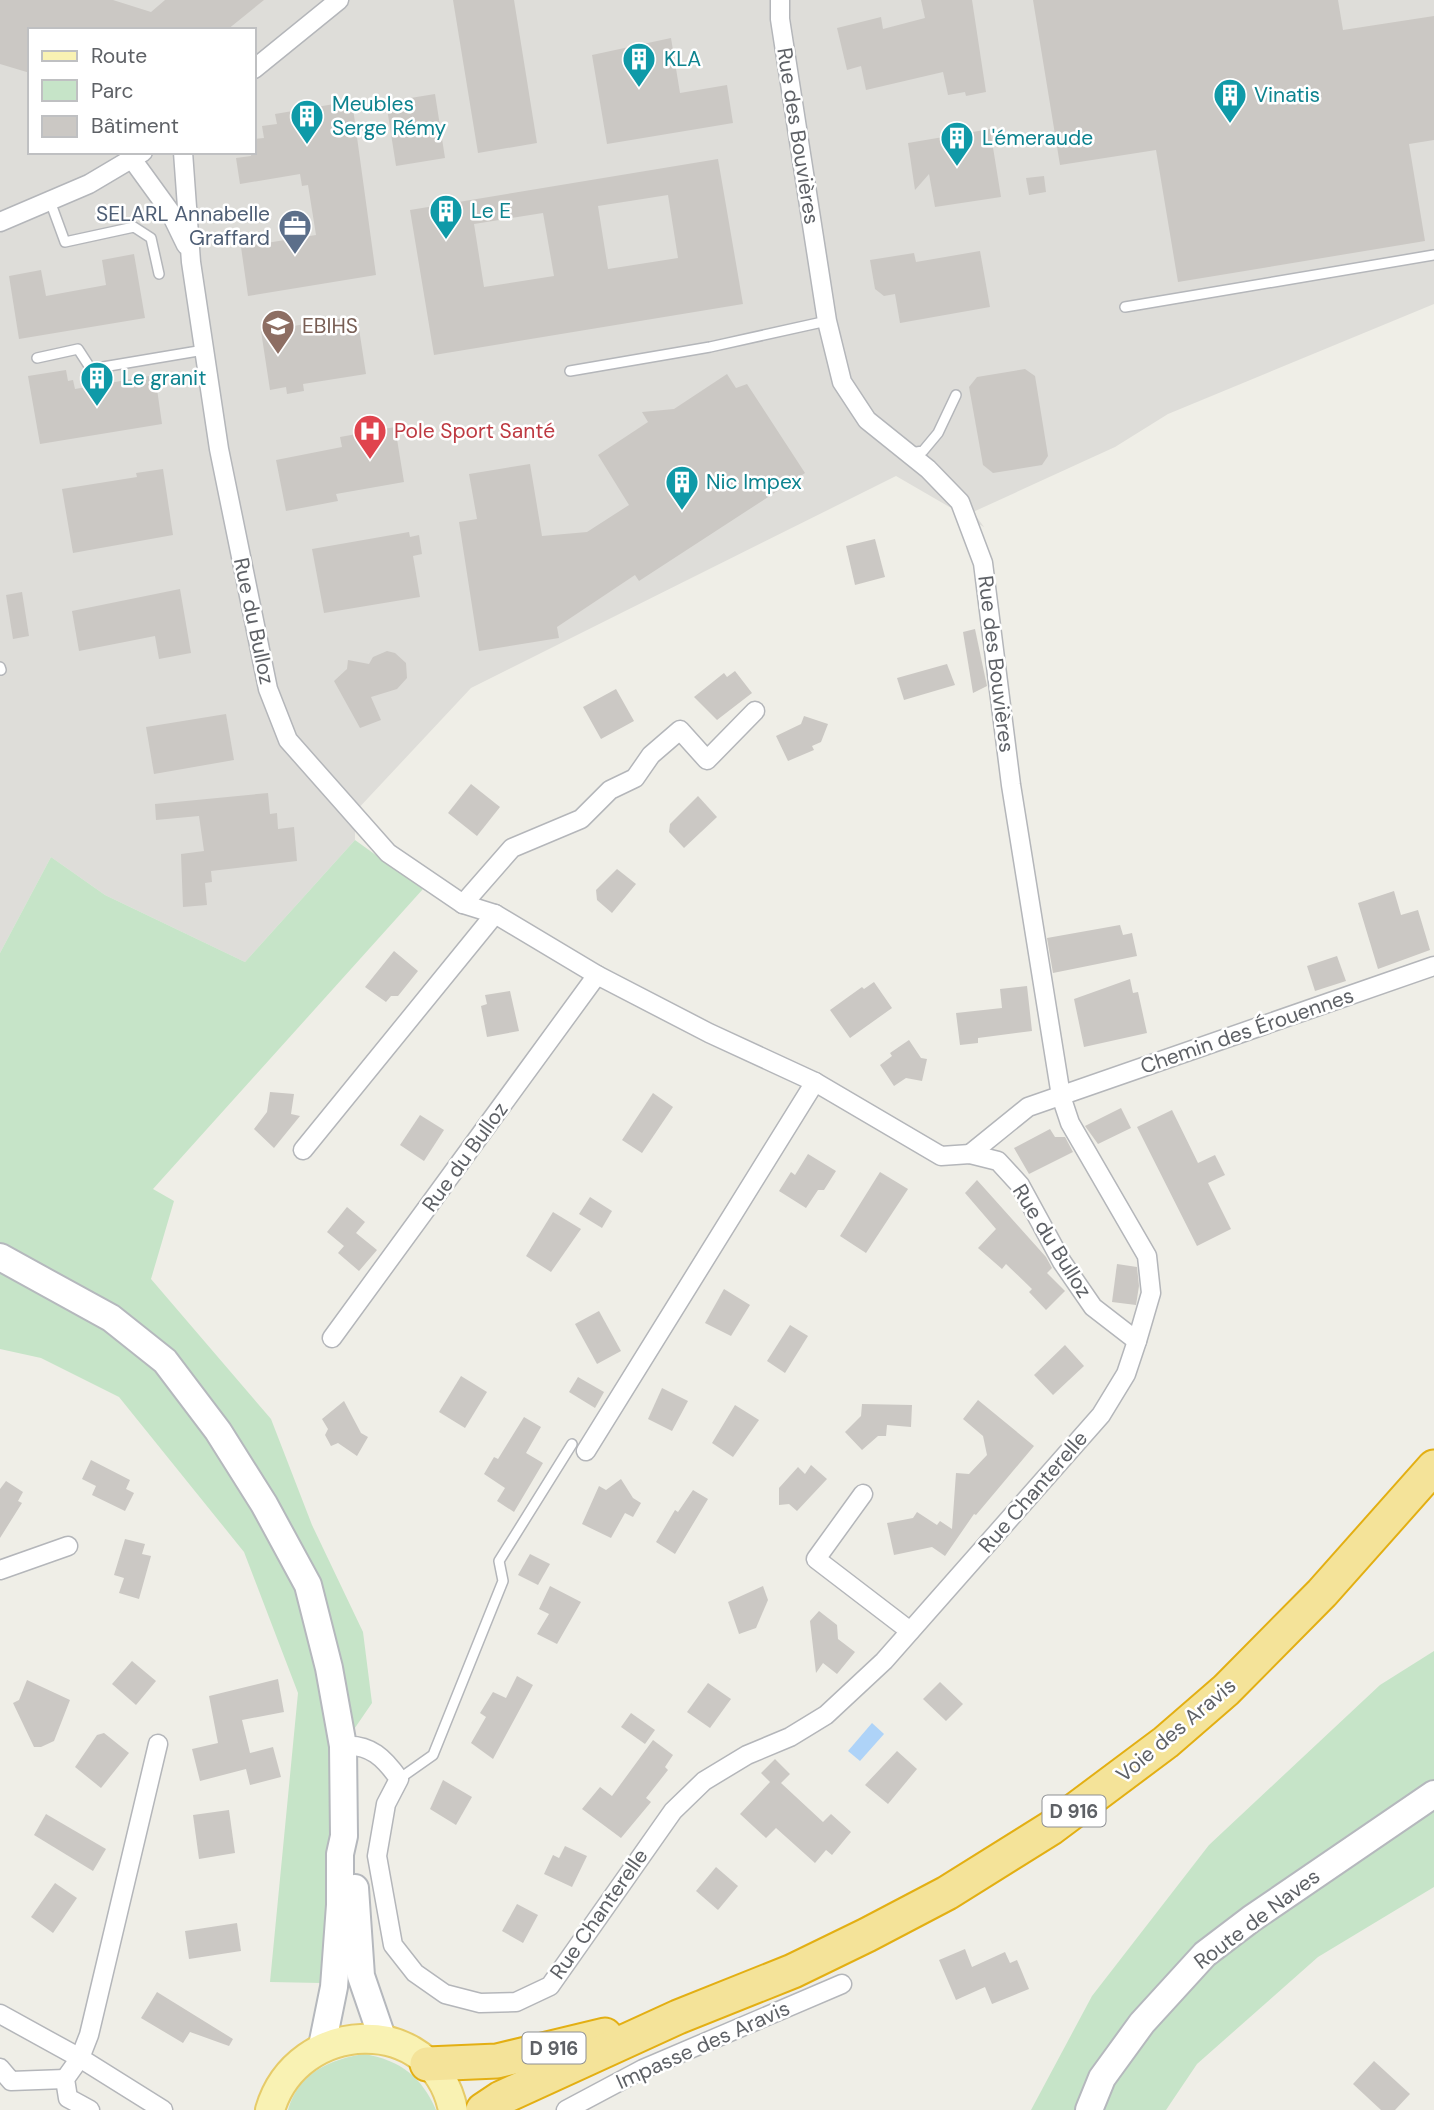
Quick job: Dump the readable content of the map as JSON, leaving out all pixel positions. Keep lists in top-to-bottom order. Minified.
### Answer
{"streets":{"highway":["Voie des Aravis","D 916"],"main road":["Route de Naves"],"street":["Rue des Bouvières","Rue du Bulloz","Chemin des Érouennes","Rue Chanterelle","Impasse des Aravis"]},"crossings":[["Rue des Bouvières","Rue du Bulloz"],["Rue des Bouvières","Chemin des Érouennes"],["Rue des Bouvières","Rue Chanterelle"],["Rue du Bulloz","Chemin des Érouennes"],["Rue du Bulloz","Rue Chanterelle"]],"places":{"building":["KLA","Vinatis","Meubles Serge Rémy","L'émeraude","Le E","Le granit","Nic Impex"],"office":["SELARL Annabelle Graffard"],"school or university":["EBIHS"],"hospital":["Pole Sport Santé"]},"legend":["Route","Parc","Bâtiment"]}
